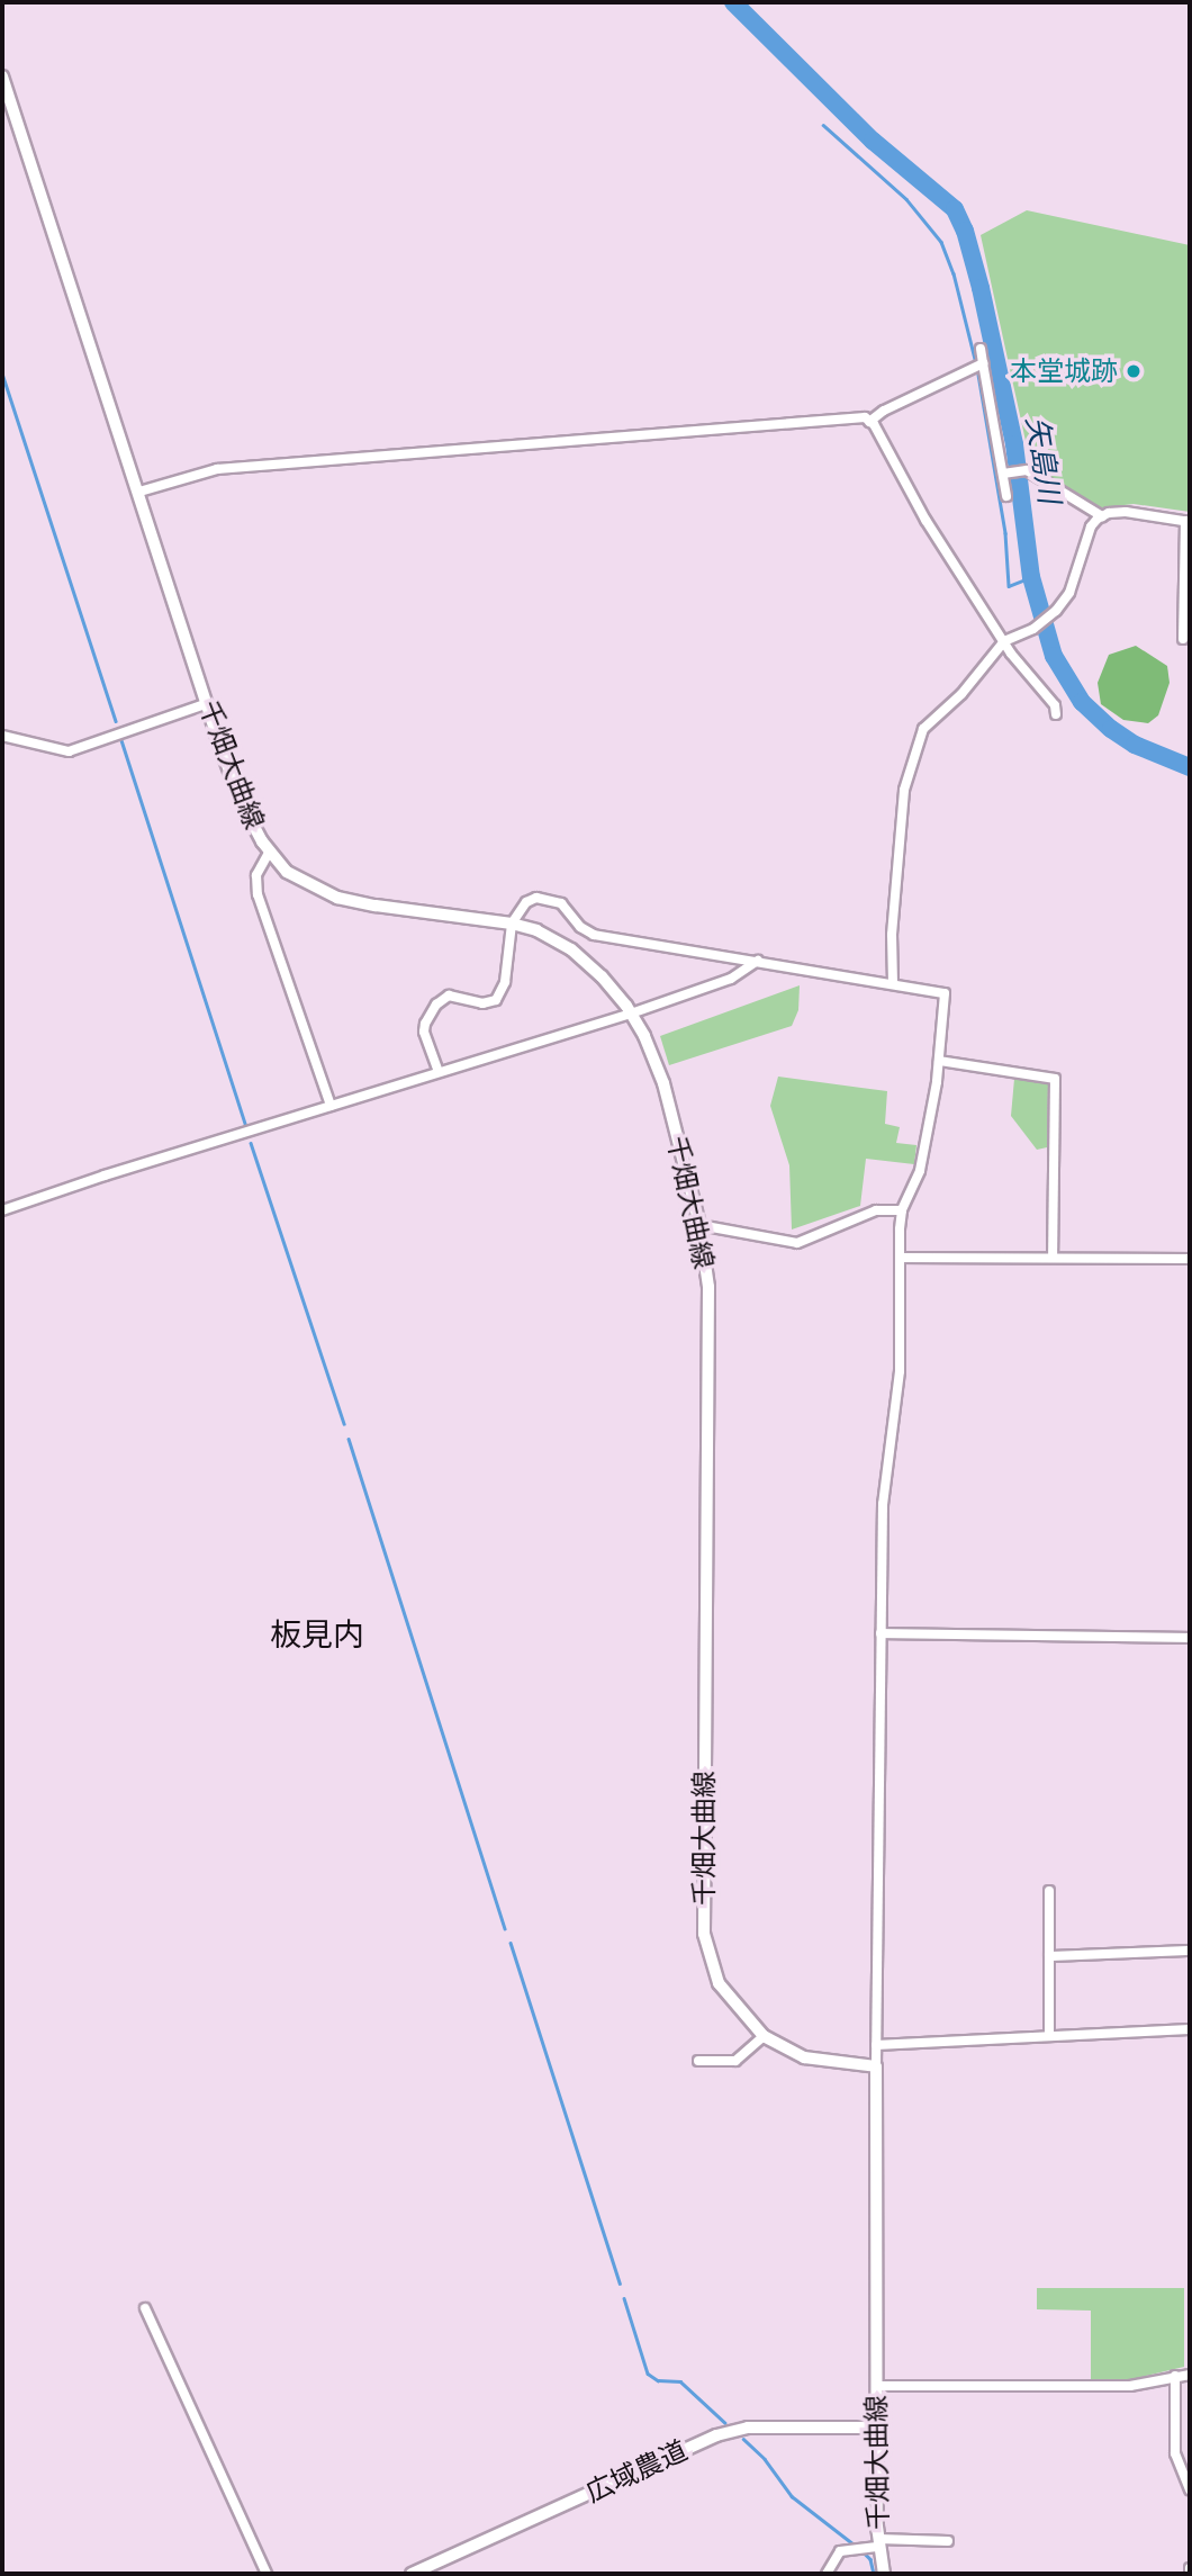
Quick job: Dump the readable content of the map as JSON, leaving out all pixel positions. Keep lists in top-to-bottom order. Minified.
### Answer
{"streets":{"main road":["千畑大曲線","広域農道"]},"crossings":[["千畑大曲線","広域農道"]],"districts":["板見内"],"water":["矢島川"],"places":["本堂城跡"]}
